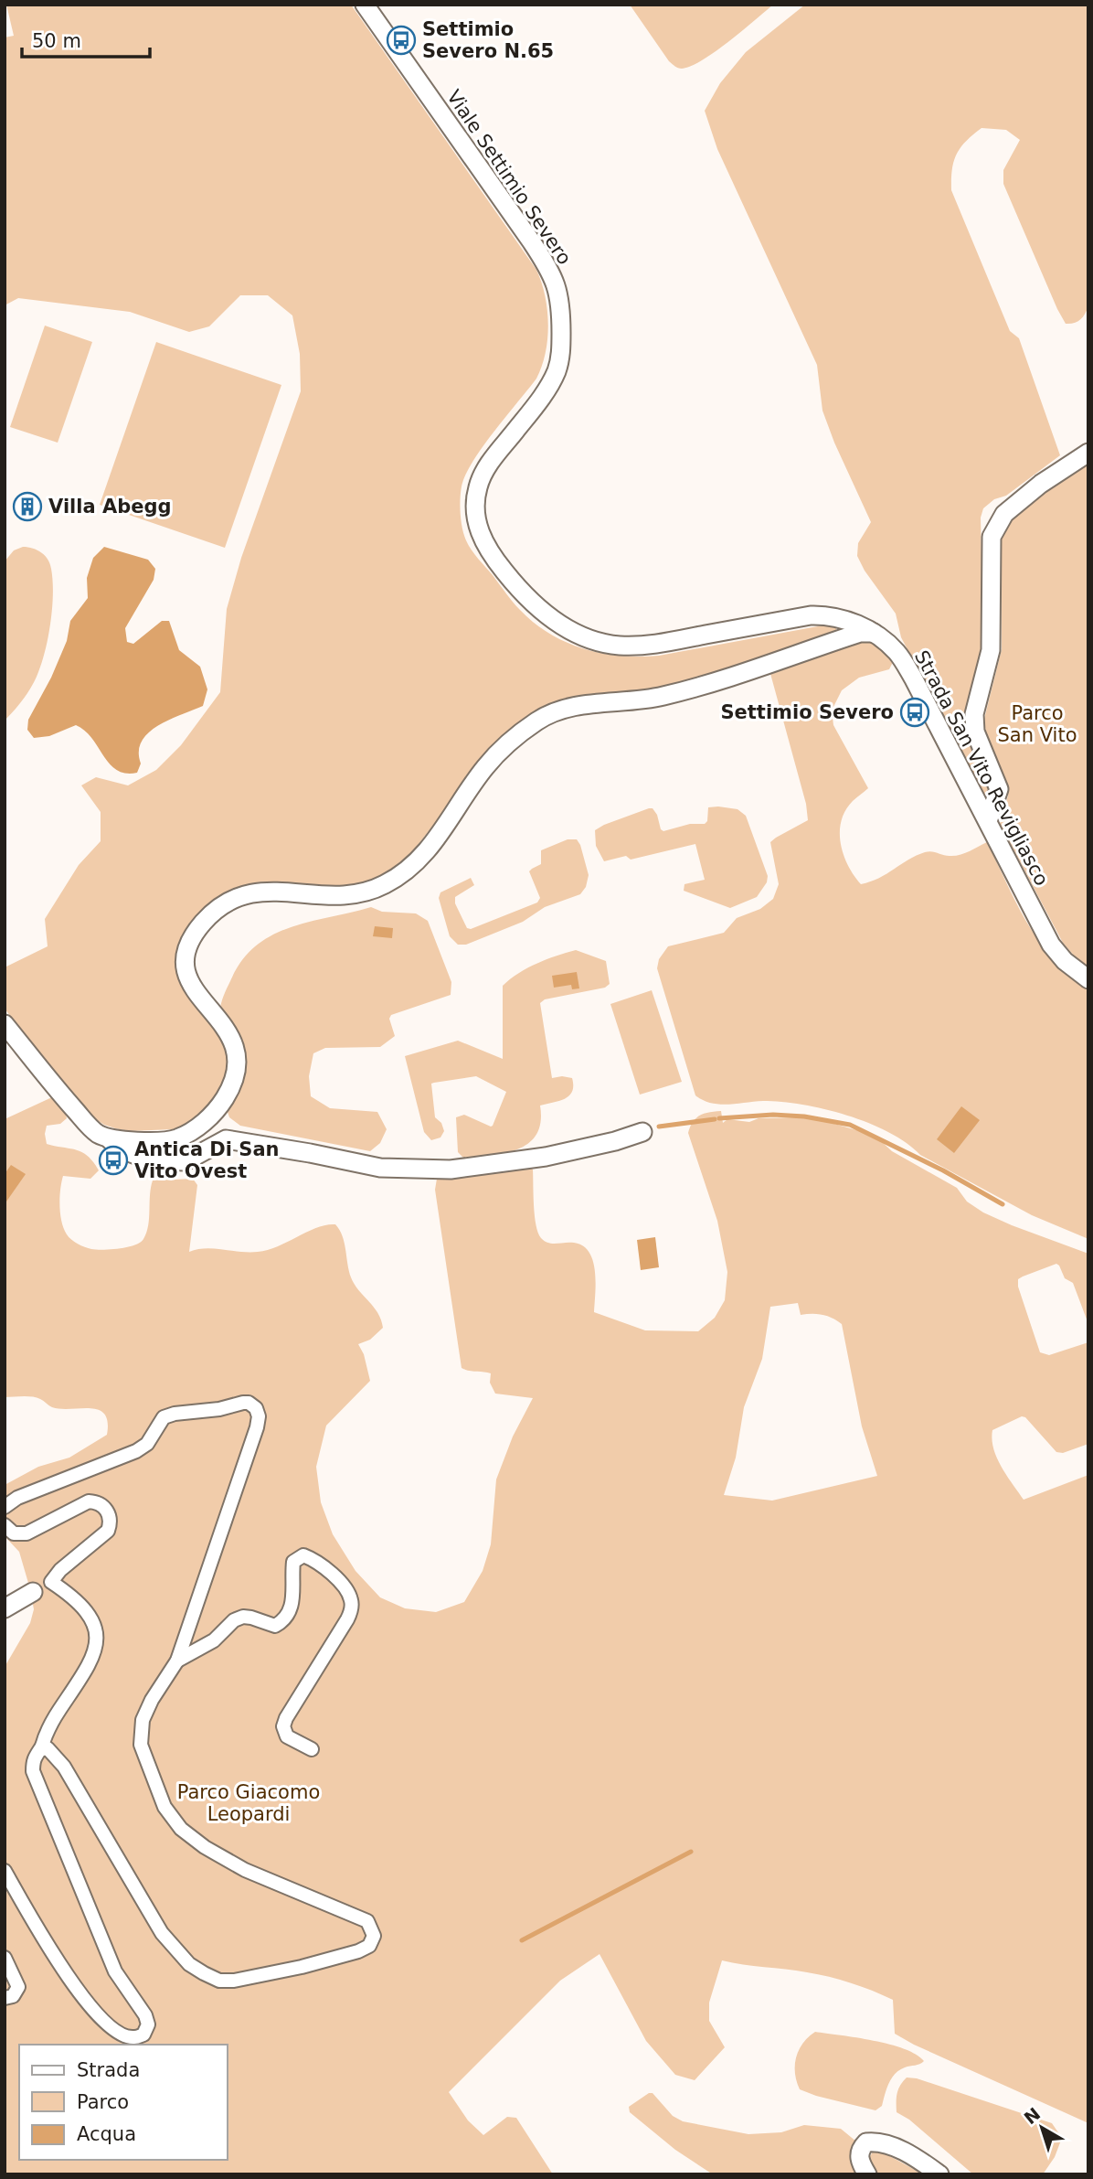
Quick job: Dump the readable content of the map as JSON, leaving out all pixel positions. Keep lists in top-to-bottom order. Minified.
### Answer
{"streets":{"street":["Viale Settimio Severo","Strada San Vito Revigliasco"]},"crossings":[["Viale Settimio Severo","Strada San Vito Revigliasco"]],"parks":["Parco San Vito","Parco Giacomo Leopardi"],"places":{"bus stop":["Settimio Severo N.65","Settimio Severo","Antica Di San Vito Ovest"],"building":["Villa Abegg"]},"legend":["Strada","Parco","Acqua"],"scale_bar":"50 m","north":"top left"}
